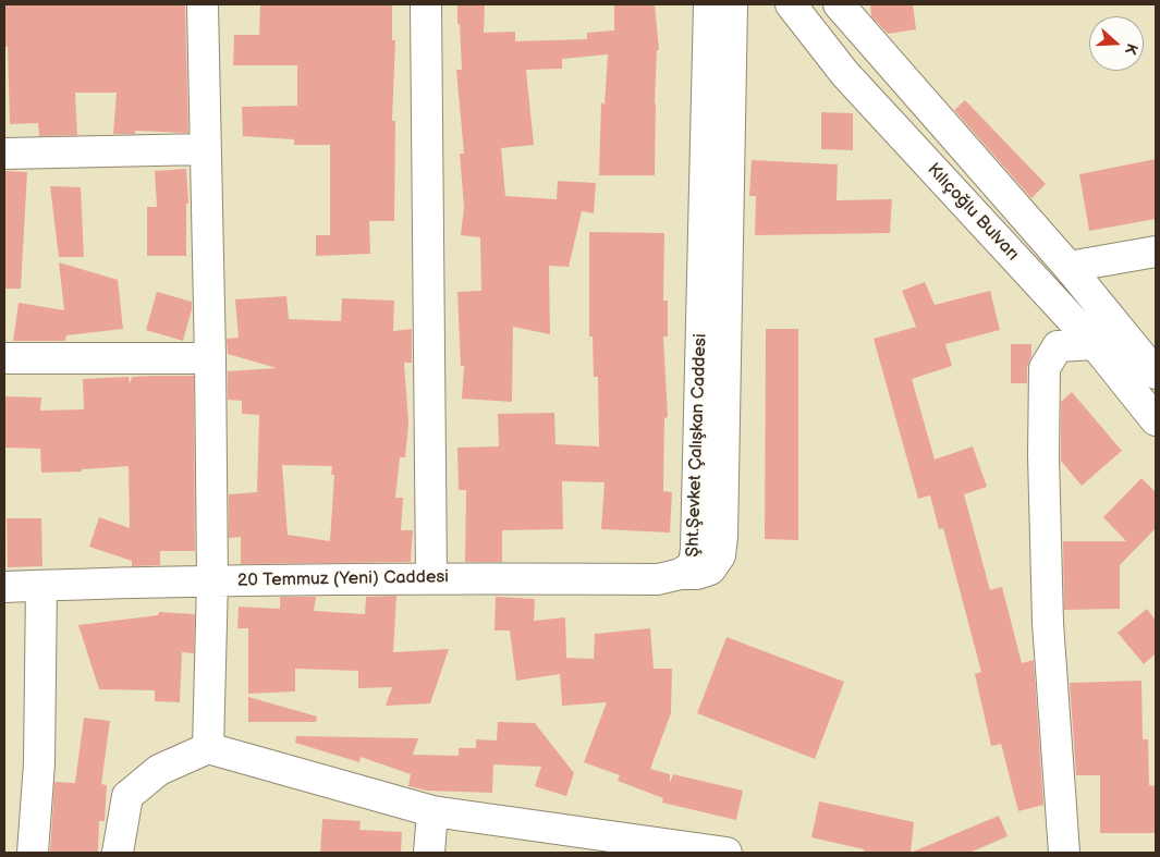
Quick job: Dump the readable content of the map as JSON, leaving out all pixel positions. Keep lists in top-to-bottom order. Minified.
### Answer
{"streets":{"street":["Kılıçoğlu Bulvarı","Şht.Şevket Çalışkan Caddesi","20 Temmuz (Yeni) Caddesi"]},"crossings":[["Şht.Şevket Çalışkan Caddesi","20 Temmuz (Yeni) Caddesi"]],"north":"right"}
